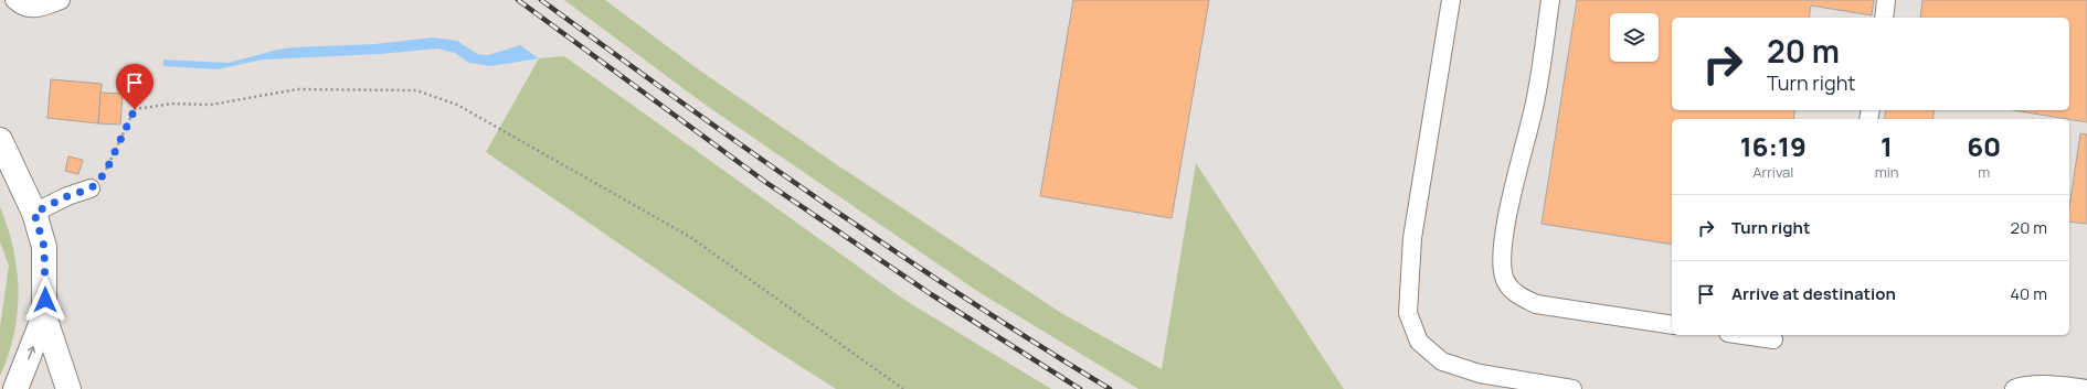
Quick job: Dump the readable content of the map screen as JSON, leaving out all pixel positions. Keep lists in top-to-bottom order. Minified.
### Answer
{"page":{"turn":["20 m","Turn right"],"eta":["16:19","Arrival","1","min","60","m"],"list":[{"name":"Turn right","value":"20 m"},{"name":"Arrive at destination","value":"40 m"}]}}
